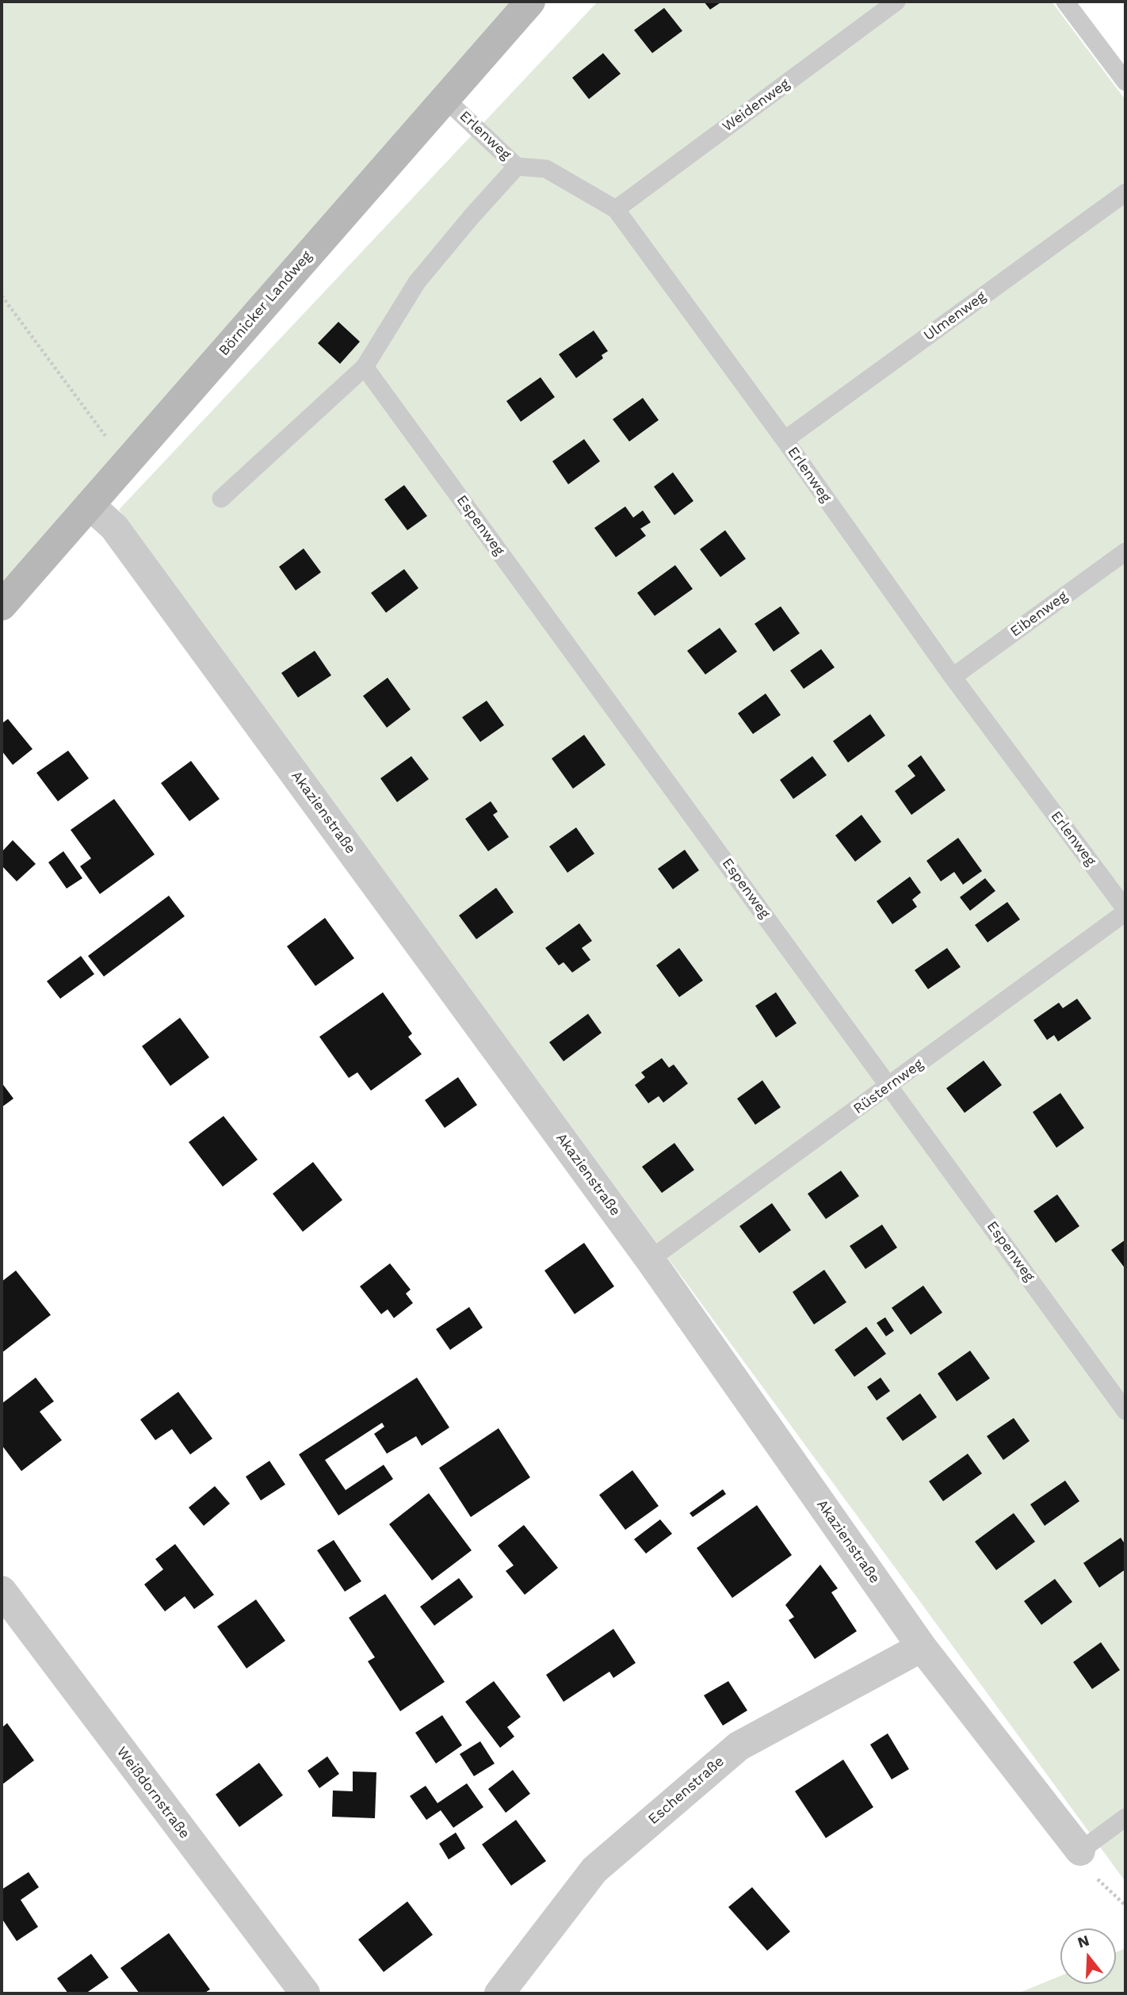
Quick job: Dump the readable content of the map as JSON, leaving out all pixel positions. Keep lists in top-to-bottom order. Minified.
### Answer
{"streets":{"street":["Börnicker Landweg","Akazienstraße","Eschenstraße","Weißdornstraße"],"lane":["Weidenweg","Erlenweg","Ulmenweg","Espenweg","Eibenweg","Rüsternweg"]},"crossings":[["Weidenweg","Erlenweg"],["Erlenweg","Börnicker Landweg"],["Erlenweg","Ulmenweg"],["Erlenweg","Eibenweg"],["Erlenweg","Rüsternweg"],["Börnicker Landweg","Akazienstraße"],["Espenweg","Rüsternweg"],["Akazienstraße","Rüsternweg"],["Akazienstraße","Eschenstraße"]],"north":"top"}
